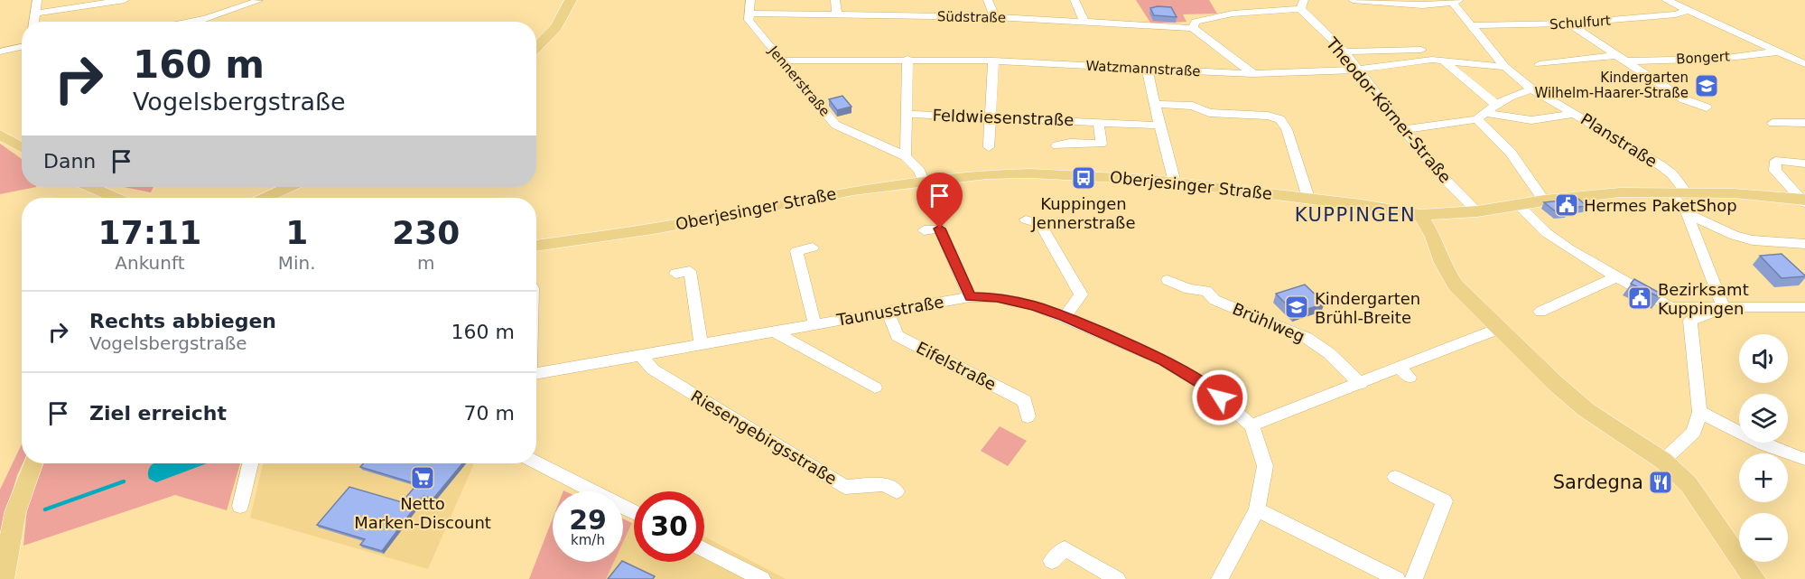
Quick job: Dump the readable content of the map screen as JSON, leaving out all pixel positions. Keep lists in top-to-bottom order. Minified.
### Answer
{"streets":{"main road":["Oberjesinger Straße"],"street":["Südstraße","Schulfurt","Bongert","Watzmannstraße","Jennerstraße","Theodor-Körner-Straße","Feldwiesenstraße","Planstraße","Taunusstraße","Brühlweg","Eifelstraße","Riesengebirgsstraße"]},"crossings":[["Südstraße","Jennerstraße"],["Schulfurt","Planstraße"],["Watzmannstraße","Jennerstraße"],["Watzmannstraße","Theodor-Körner-Straße"],["Watzmannstraße","Planstraße"],["Jennerstraße","Oberjesinger Straße"],["Theodor-Körner-Straße","Oberjesinger Straße"],["Planstraße","Oberjesinger Straße"],["Taunusstraße","Eifelstraße"],["Taunusstraße","Riesengebirgsstraße"]],"districts":["KUPPINGEN"],"places":{"school or university":["Kindergarten Wilhelm-Haarer-Straße","Kindergarten Brühl-Breite"],"bus stop":["Kuppingen Jennerstraße"],"public building":["Hermes PaketShop","Bezirksamt Kuppingen"],"supermarket":["Netto Marken-Discount"],"restaurant":["Sardegna"]},"page":{"turn":["160 m","Vogelsbergstraße"],"then":"Dann","eta":["17:11","Ankunft","1","Min.","230","m"],"list":[{"name":"Rechts abbiegen","note":"Vogelsbergstraße","value":"160 m"},{"name":"Ziel erreicht","value":"70 m"}],"map_buttons":["+","−"],"speed":"29 km/h","limit":"30"}}
